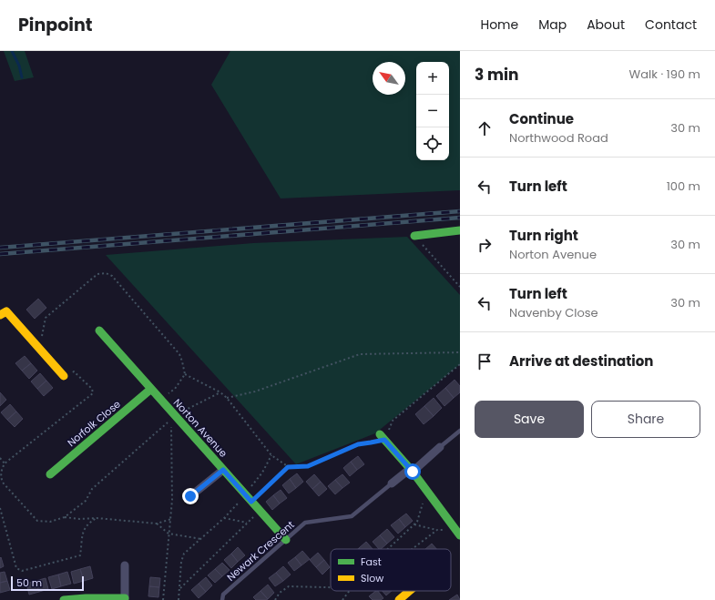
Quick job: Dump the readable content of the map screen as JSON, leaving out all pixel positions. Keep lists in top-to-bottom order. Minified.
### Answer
{"streets":{"street":["Norfolk Close","Norton Avenue"],"lane":["Newark Crescent"]},"crossings":[["Norfolk Close","Norton Avenue"],["Norton Avenue","Newark Crescent"]],"legend":["Fast","Slow"],"scale_bar":"50 m","north":"top left","page":{"header":"Pinpoint","nav":["Home","Map","About","Contact"],"heading":["3 min","Walk · 190 m"],"map_buttons":["+","−"],"list":[["Continue","Northwood Road","30 m"],["Turn left","100 m"],["Turn right","Norton Avenue","30 m"],["Turn left","Navenby Close","30 m"],"Arrive at destination"],"buttons":["Save","Share"],"scale":"50 m"}}
